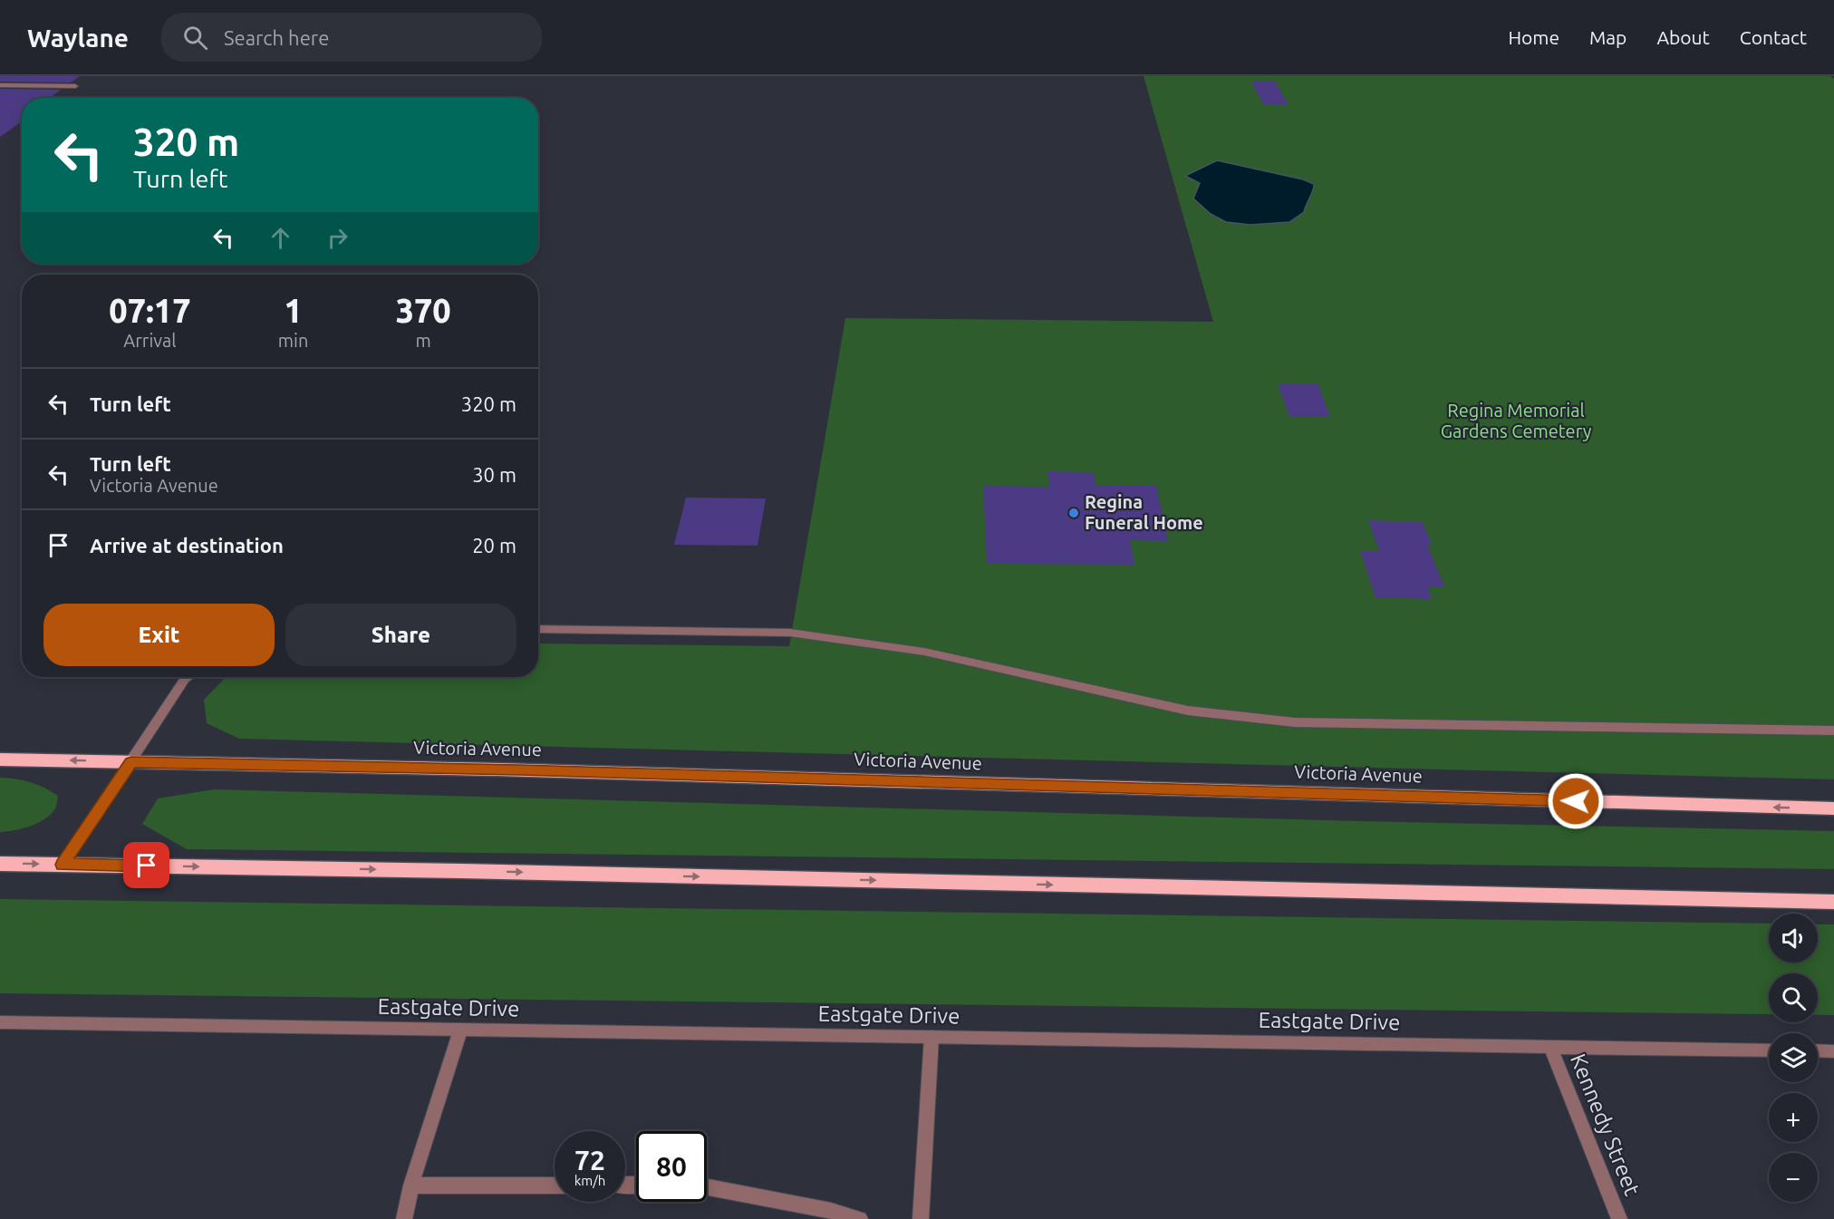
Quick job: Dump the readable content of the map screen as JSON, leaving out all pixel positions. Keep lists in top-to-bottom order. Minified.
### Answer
{"streets":{"highway":["Victoria Avenue"],"street":["Eastgate Drive","Kennedy Street"]},"crossings":[["Eastgate Drive","Kennedy Street"]],"parks":["Regina Memorial Gardens Cemetery"],"places":["Regina Funeral Home"],"page":{"header":"Waylane","search":"Search here","nav":["Home","Map","About","Contact"],"turn":["320 m","Turn left"],"eta":["07:17","Arrival","1","min","370","m"],"list":[{"name":"Turn left","value":"320 m"},{"name":"Turn left","note":"Victoria Avenue","value":"30 m"},{"name":"Arrive at destination","value":"20 m"}],"buttons":["Exit","Share"],"map_buttons":["+","−"],"speed":"72 km/h","limit":"80"}}
